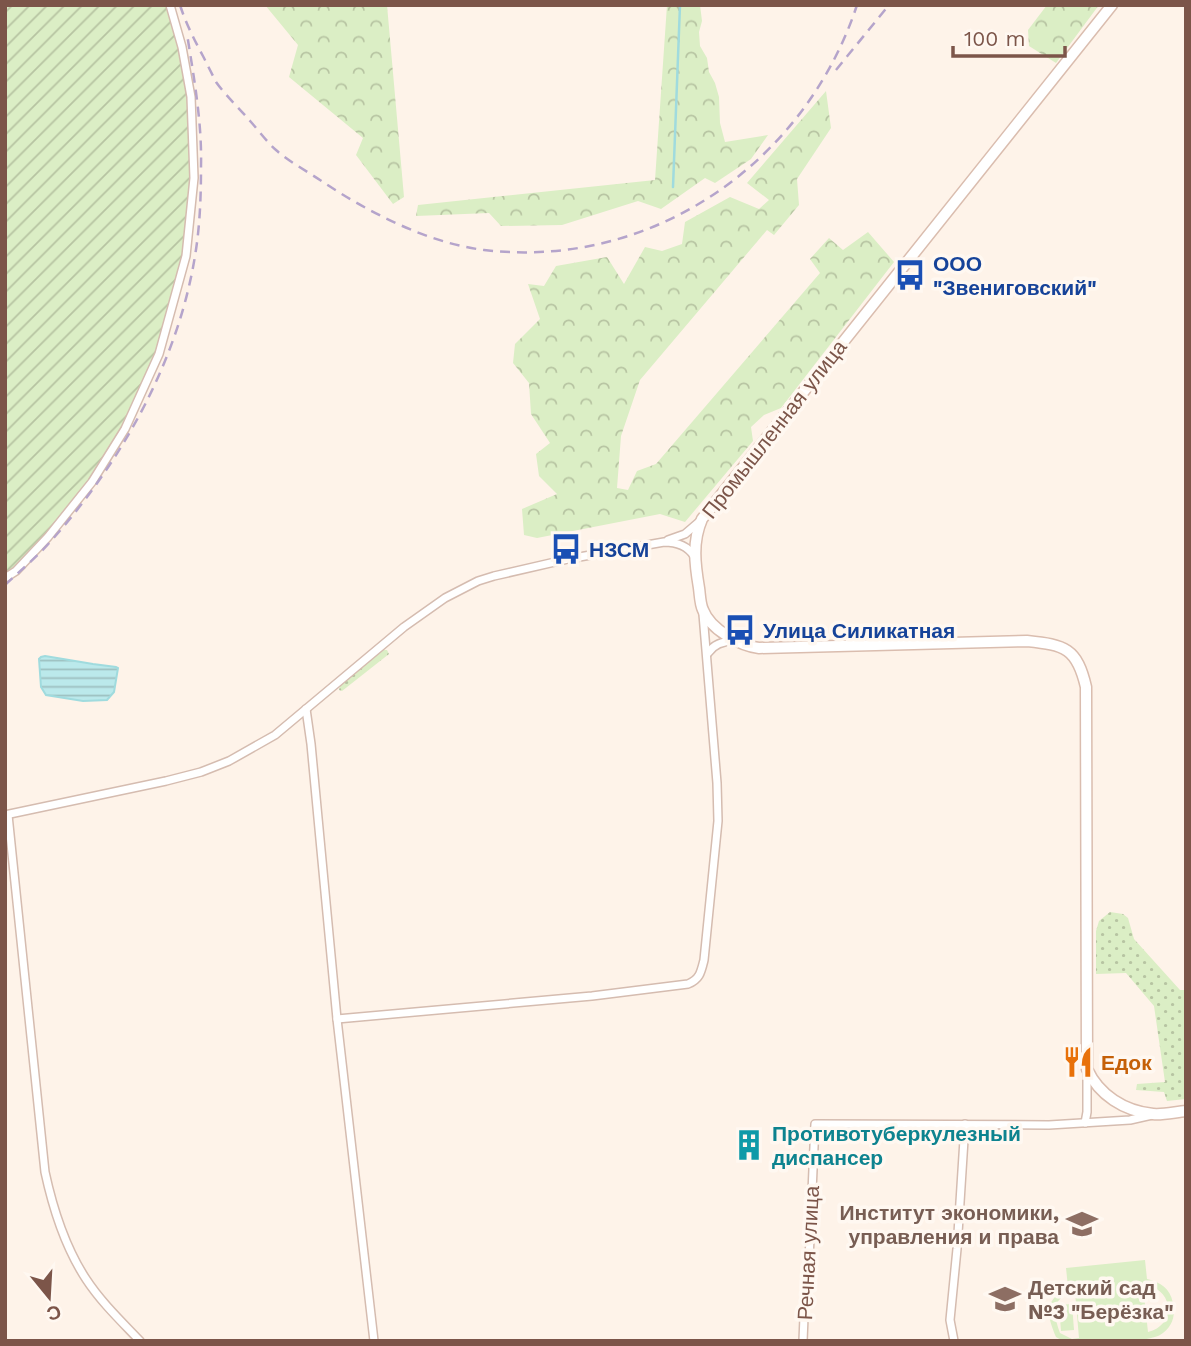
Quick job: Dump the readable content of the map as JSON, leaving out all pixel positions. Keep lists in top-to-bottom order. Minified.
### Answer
{"streets":{"street":["Промышленная улица","Речная улица"]},"places":{"bus stop":["ООО \"Звениговский\"","НЗСМ","Улица Силикатная"],"restaurant":["Едок"],"building":["Противотуберкулезный диспансер"],"school or university":["Институт экономики, управления и права","Детский сад №3 \"Берёзка\""]},"scale_bar":"100 m","north":"bottom"}
